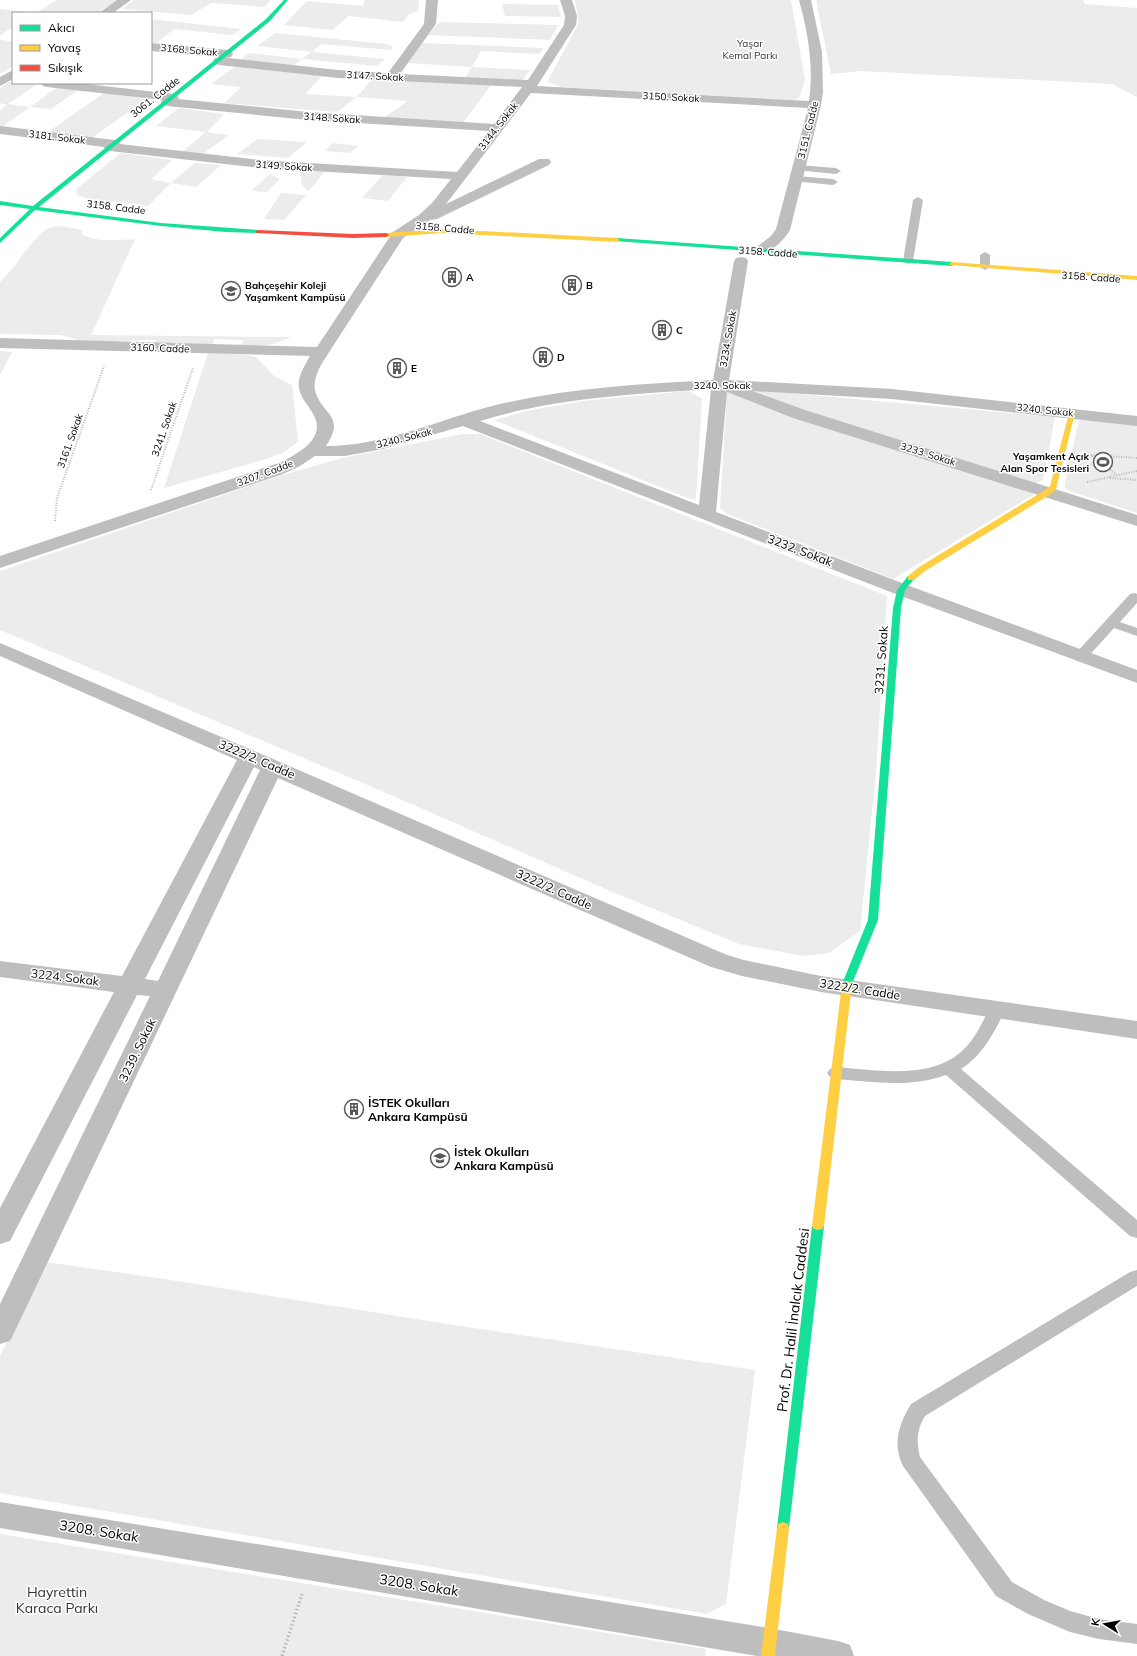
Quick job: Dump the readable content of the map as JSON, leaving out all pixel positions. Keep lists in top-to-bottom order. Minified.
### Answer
{"streets":{"street":["3168. Sokak","3147. Sokak","3061. Cadde","3150. Sokak","3148. Sokak","3144. Sokak","3151. Cadde","3181. Sokak","3149. Sokak","3158. Cadde","3234. Sokak","3160. Cadde","3240. Sokak","3233. Sokak","3207. Cadde","3232. Sokak","3231. Sokak","3222/2. Cadde","3224. Sokak","3239. Sokak","Prof. Dr. Halil İnalcık Caddesi","3208. Sokak"],"path":["3241. Sokak","3161. Sokak"]},"crossings":[["3168. Sokak","3147. Sokak"],["3168. Sokak","3061. Cadde"],["3147. Sokak","3061. Cadde"],["3147. Sokak","3150. Sokak"],["3147. Sokak","3144. Sokak"],["3061. Cadde","3148. Sokak"],["3061. Cadde","3181. Sokak"],["3061. Cadde","3149. Sokak"],["3061. Cadde","3158. Cadde"],["3150. Sokak","3144. Sokak"],["3150. Sokak","3151. Cadde"],["3148. Sokak","3144. Sokak"],["3144. Sokak","3149. Sokak"],["3144. Sokak","3158. Cadde"],["3144. Sokak","3207. Cadde"],["3151. Cadde","3158. Cadde"],["3181. Sokak","3149. Sokak"],["3158. Cadde","3207. Cadde"],["3234. Sokak","3240. Sokak"],["3234. Sokak","3233. Sokak"],["3234. Sokak","3232. Sokak"],["3160. Cadde","3241. Sokak"],["3160. Cadde","3161. Sokak"],["3160. Cadde","3207. Cadde"],["3240. Sokak","3233. Sokak"],["3240. Sokak","3207. Cadde"],["3240. Sokak","3232. Sokak"],["3241. Sokak","3207. Cadde"],["3161. Sokak","3207. Cadde"],["3232. Sokak","3231. Sokak"],["3231. Sokak","3222/2. Cadde"],["3231. Sokak","Prof. Dr. Halil İnalcık Caddesi"],["3222/2. Cadde","3239. Sokak"],["3222/2. Cadde","Prof. Dr. Halil İnalcık Caddesi"],["3224. Sokak","3239. Sokak"],["Prof. Dr. Halil İnalcık Caddesi","3208. Sokak"]],"parks":["Yaşar Kemal Parkı","Hayrettin Karaca Parkı"],"places":{"building":["A","B","C","D","E","İSTEK Okulları Ankara Kampüsü"],"school or university":["Bahçeşehir Koleji Yaşamkent Kampüsü","İstek Okulları Ankara Kampüsü"],"sports":["Yaşamkent Açık Alan Spor Tesisleri"]},"legend":["Akıcı","Yavaş","Sıkışık"],"north":"left"}
